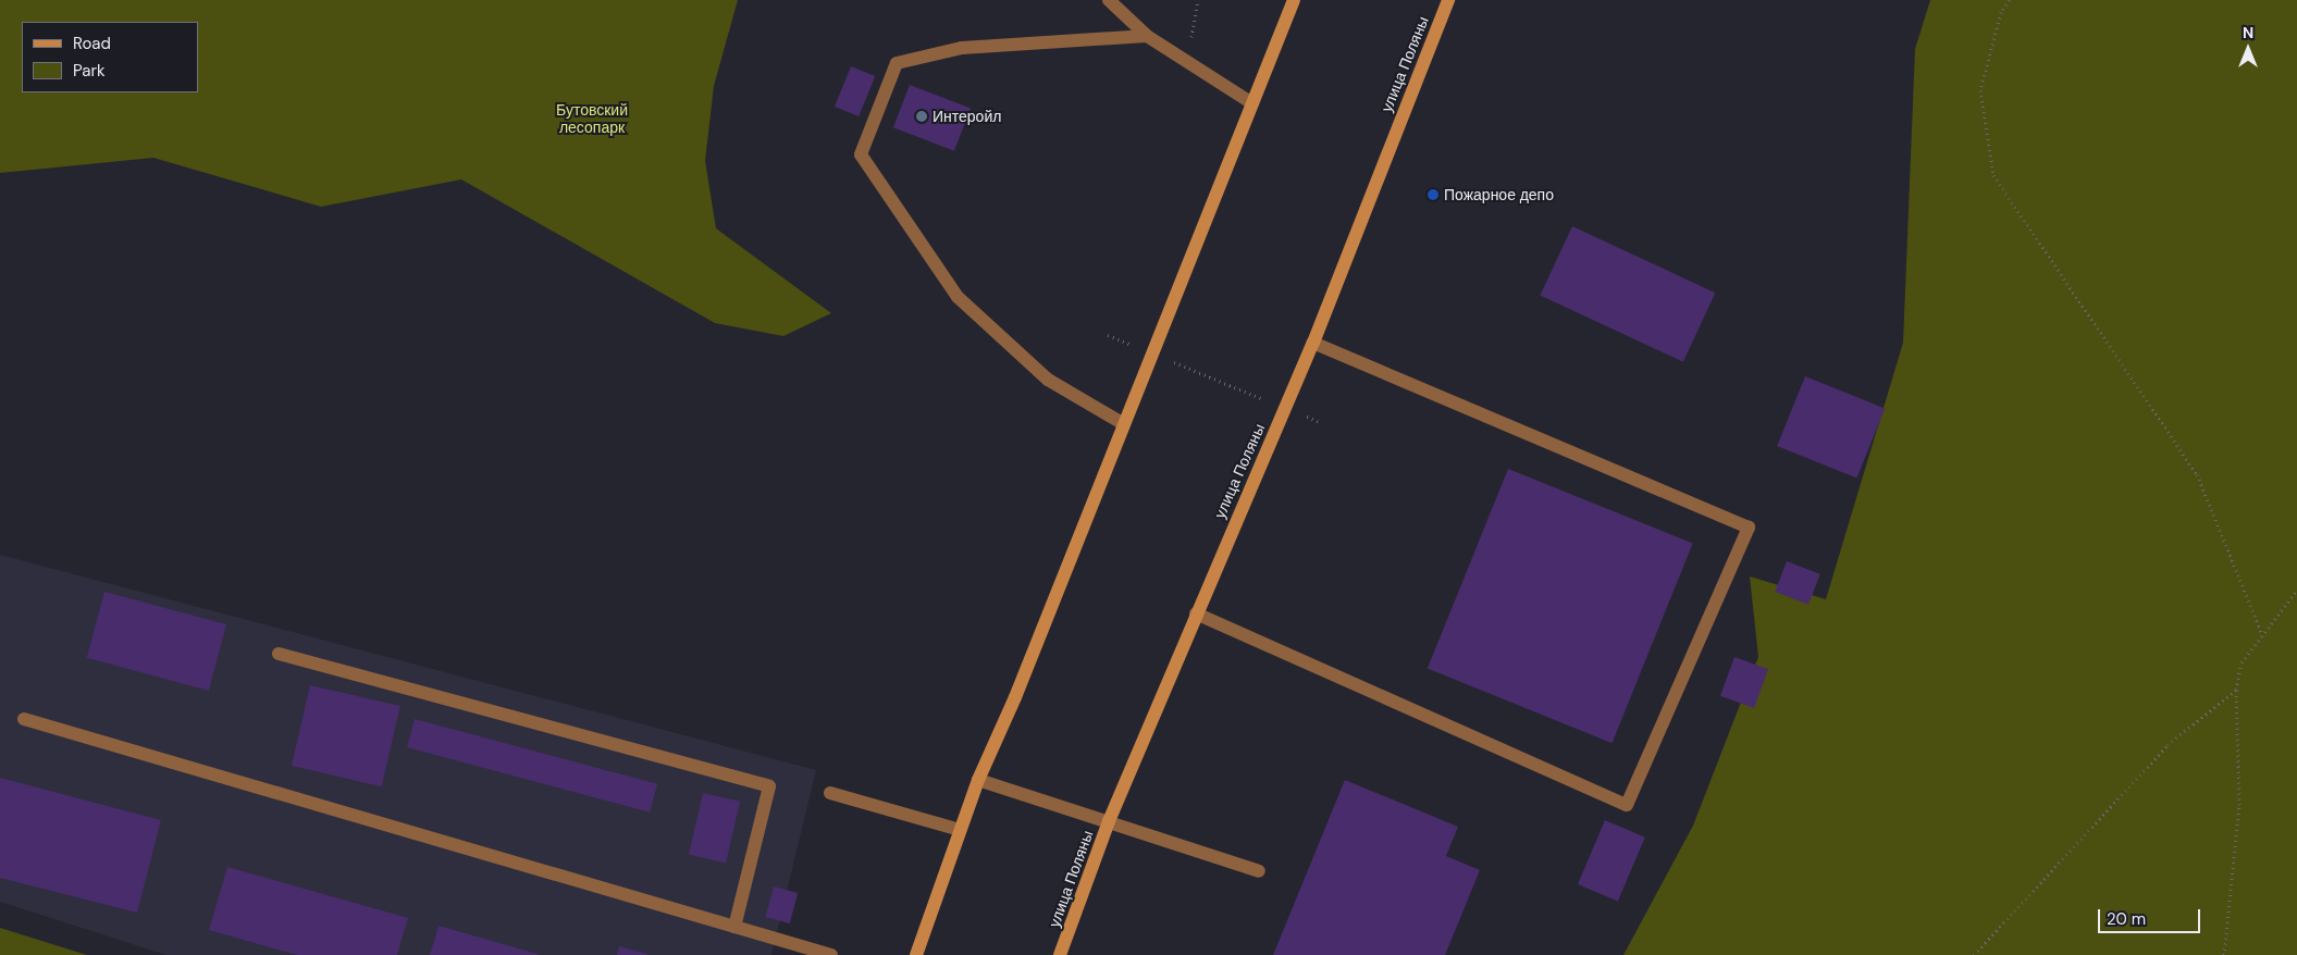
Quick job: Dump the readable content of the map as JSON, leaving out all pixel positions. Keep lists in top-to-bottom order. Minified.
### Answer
{"streets":{"main road":["улица Поляны"]},"parks":["Бутовский лесопарк"],"places":["Интеройл","Пожарное депо"],"legend":["Road","Park"],"scale_bar":"20 m","north":"top"}
